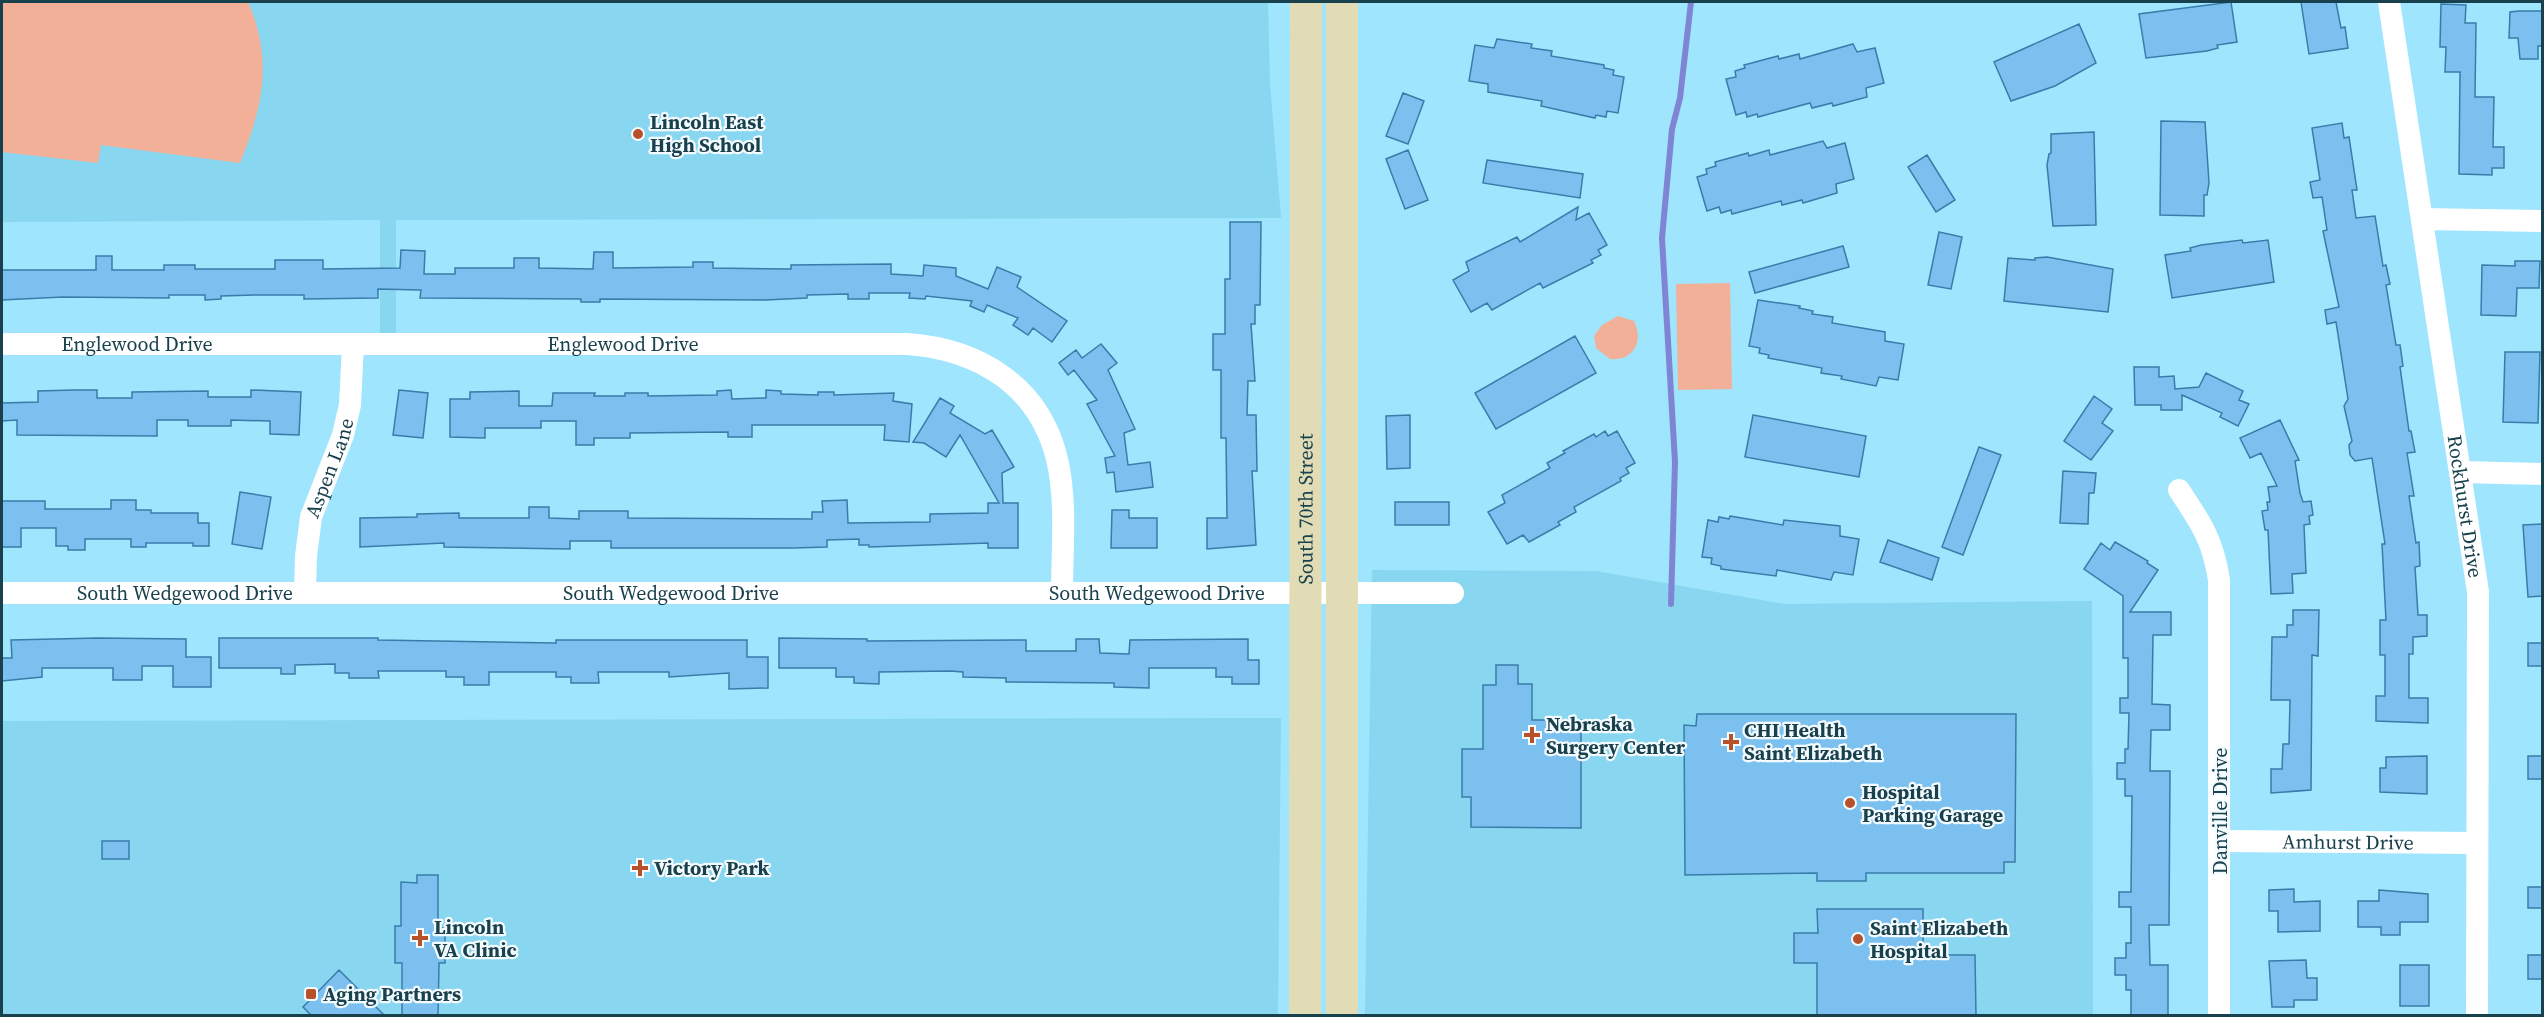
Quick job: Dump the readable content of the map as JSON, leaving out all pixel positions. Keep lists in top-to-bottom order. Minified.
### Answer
{"streets":{"main road":["South 70th Street"],"street":["Englewood Drive","Aspen Lane","Rockhurst Drive","South Wedgewood Drive","Danville Drive","Amhurst Drive"]},"crossings":[["Englewood Drive","Aspen Lane"],["Englewood Drive","South Wedgewood Drive"],["Aspen Lane","South Wedgewood Drive"],["Rockhurst Drive","Amhurst Drive"],["South 70th Street","South Wedgewood Drive"],["Danville Drive","Amhurst Drive"]],"places":{"other":["Lincoln East High School","Hospital Parking Garage","Saint Elizabeth Hospital"],"health":["Nebraska Surgery Center","CHI Health Saint Elizabeth","Victory Park","Lincoln VA Clinic"],"transit":["Aging Partners"]}}
